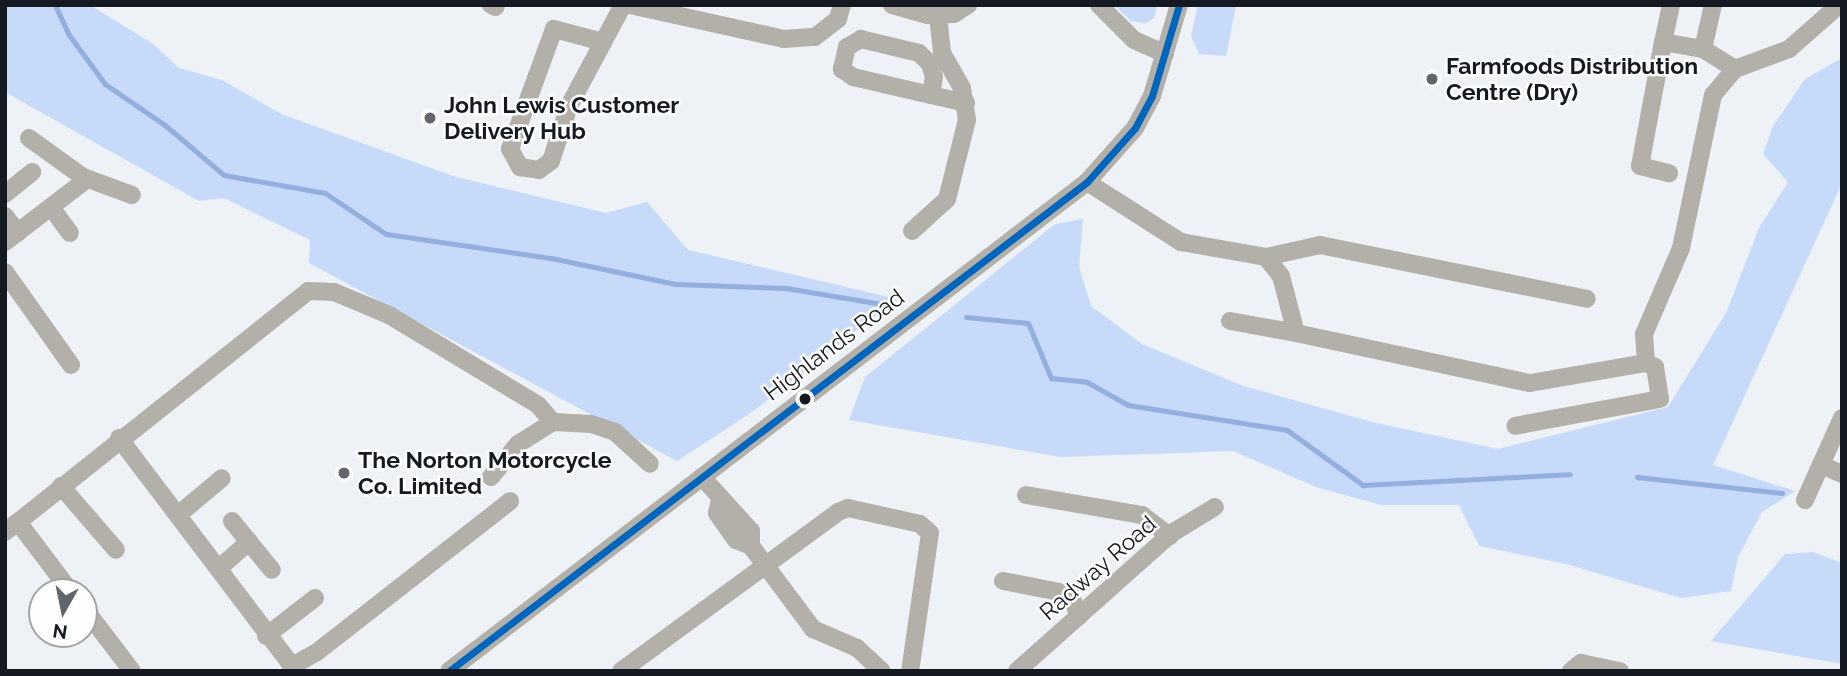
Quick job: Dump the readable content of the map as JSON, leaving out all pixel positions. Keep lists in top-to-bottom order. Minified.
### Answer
{"streets":{"street":["Highlands Road","Radway Road"]},"places":["Farmfoods Distribution Centre (Dry)","John Lewis Customer Delivery Hub","The Norton Motorcycle Co. Limited"],"north":"bottom"}
